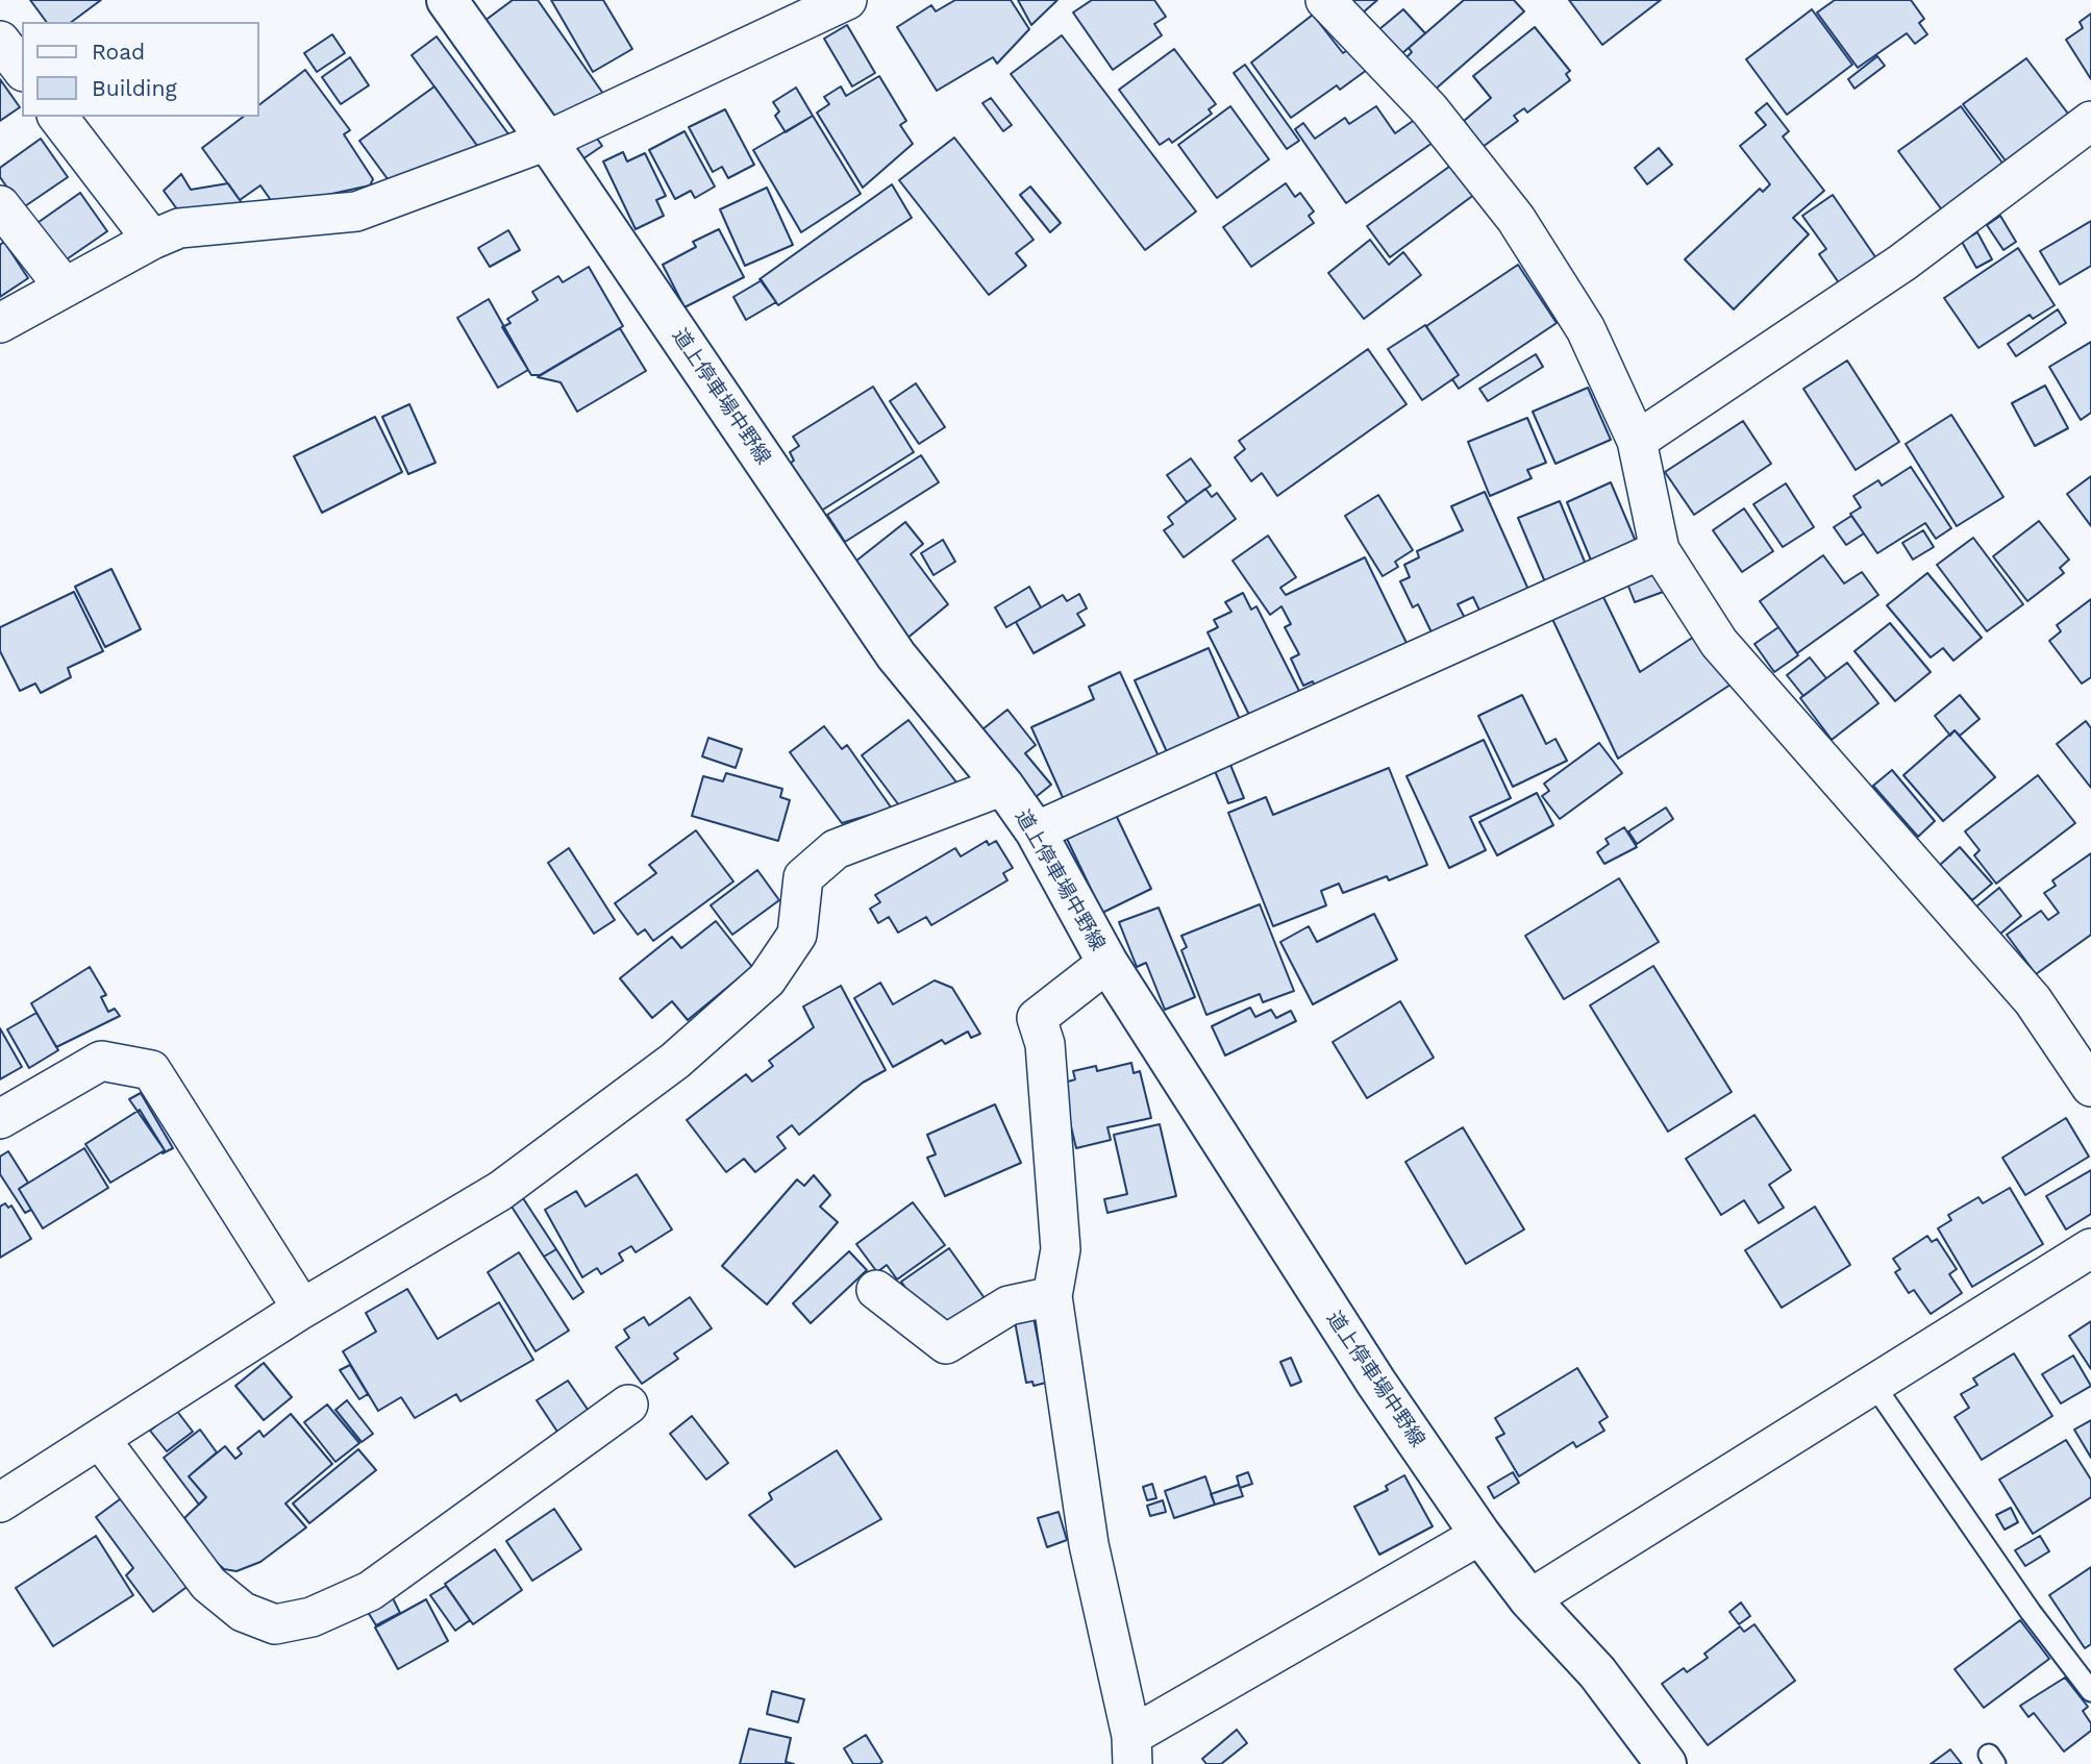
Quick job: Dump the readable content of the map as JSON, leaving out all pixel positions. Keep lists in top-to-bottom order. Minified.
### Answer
{"streets":{"main road":["道上停車場中野線"]},"legend":["Road","Building"]}
